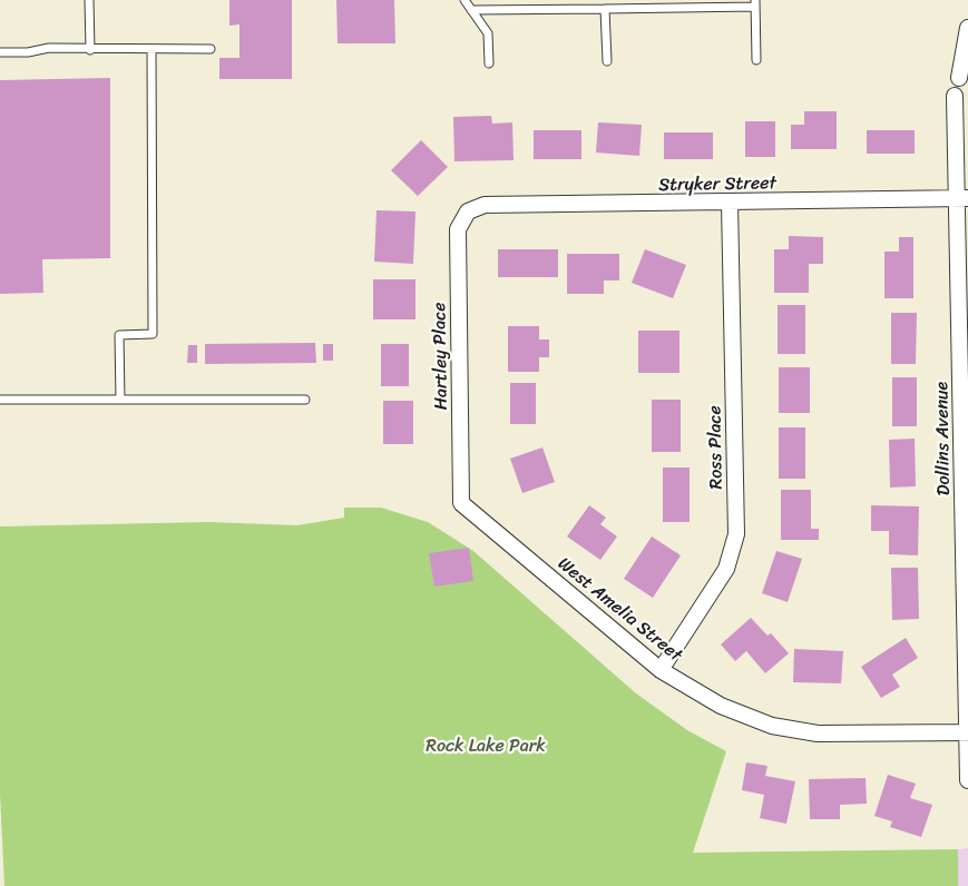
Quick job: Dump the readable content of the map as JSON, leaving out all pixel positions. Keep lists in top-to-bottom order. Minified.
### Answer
{"streets":{"street":["Stryker Street","Hartley Place","Dollins Avenue","Ross Place","West Amelia Street"]},"crossings":[["Stryker Street","Hartley Place"],["Stryker Street","Dollins Avenue"],["Stryker Street","Ross Place"],["Hartley Place","West Amelia Street"],["Dollins Avenue","West Amelia Street"],["Ross Place","West Amelia Street"]],"parks":["Rock Lake Park"]}
